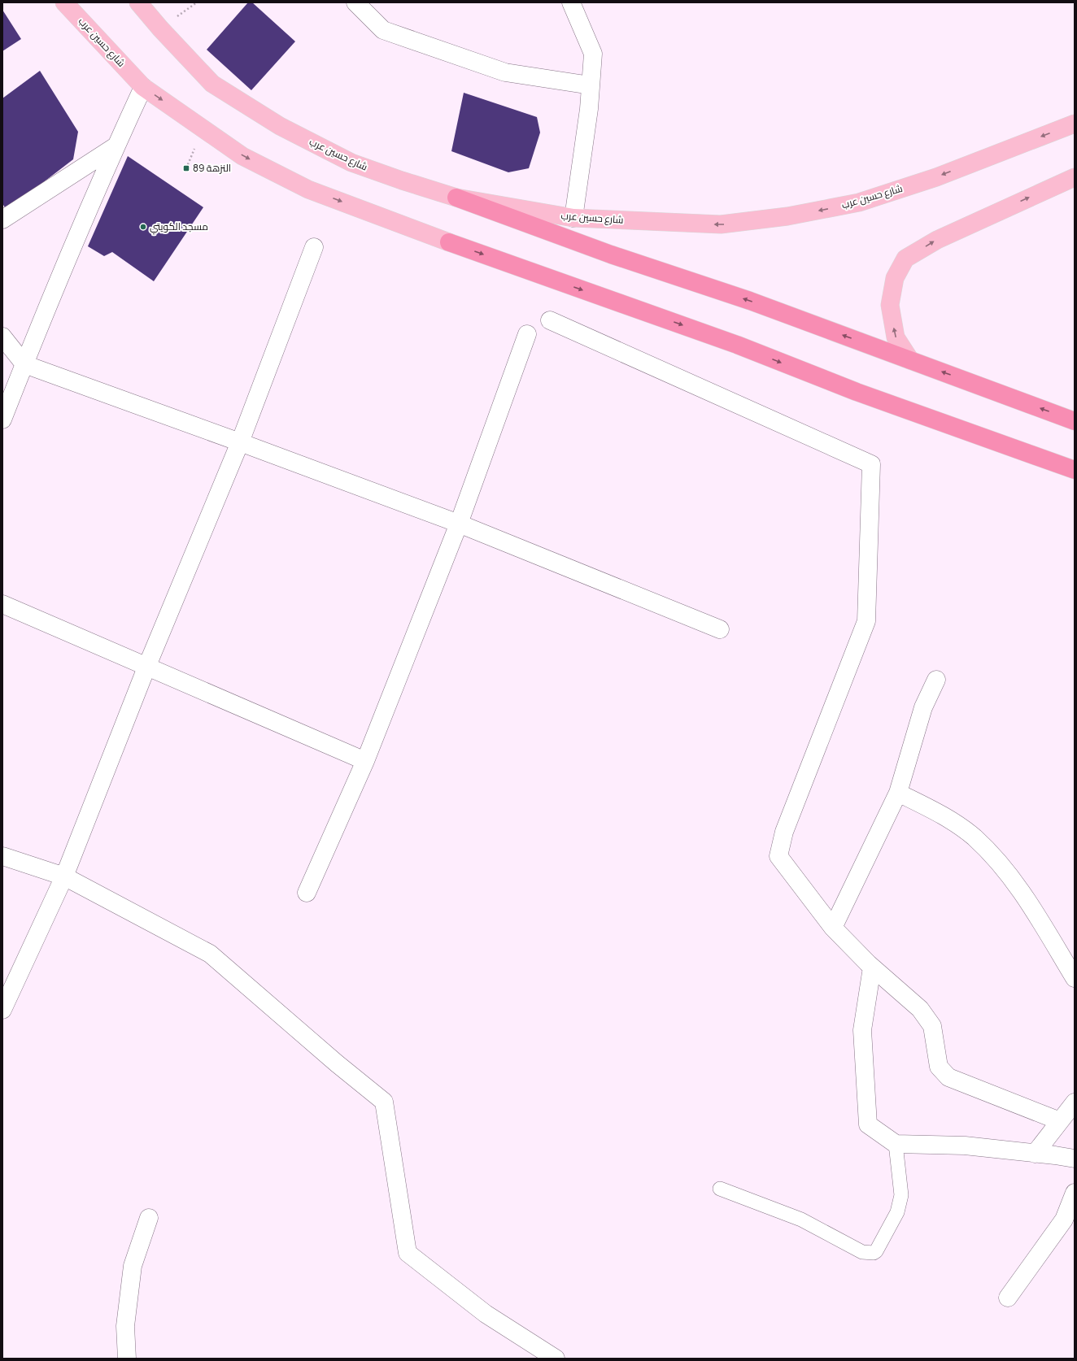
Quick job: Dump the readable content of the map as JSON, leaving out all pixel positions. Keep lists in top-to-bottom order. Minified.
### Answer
{"streets":{"main road":["شارع حسين عرب"]},"places":{"transit":["النزهة 89"],"other":["مسجد الكويتي"]}}
